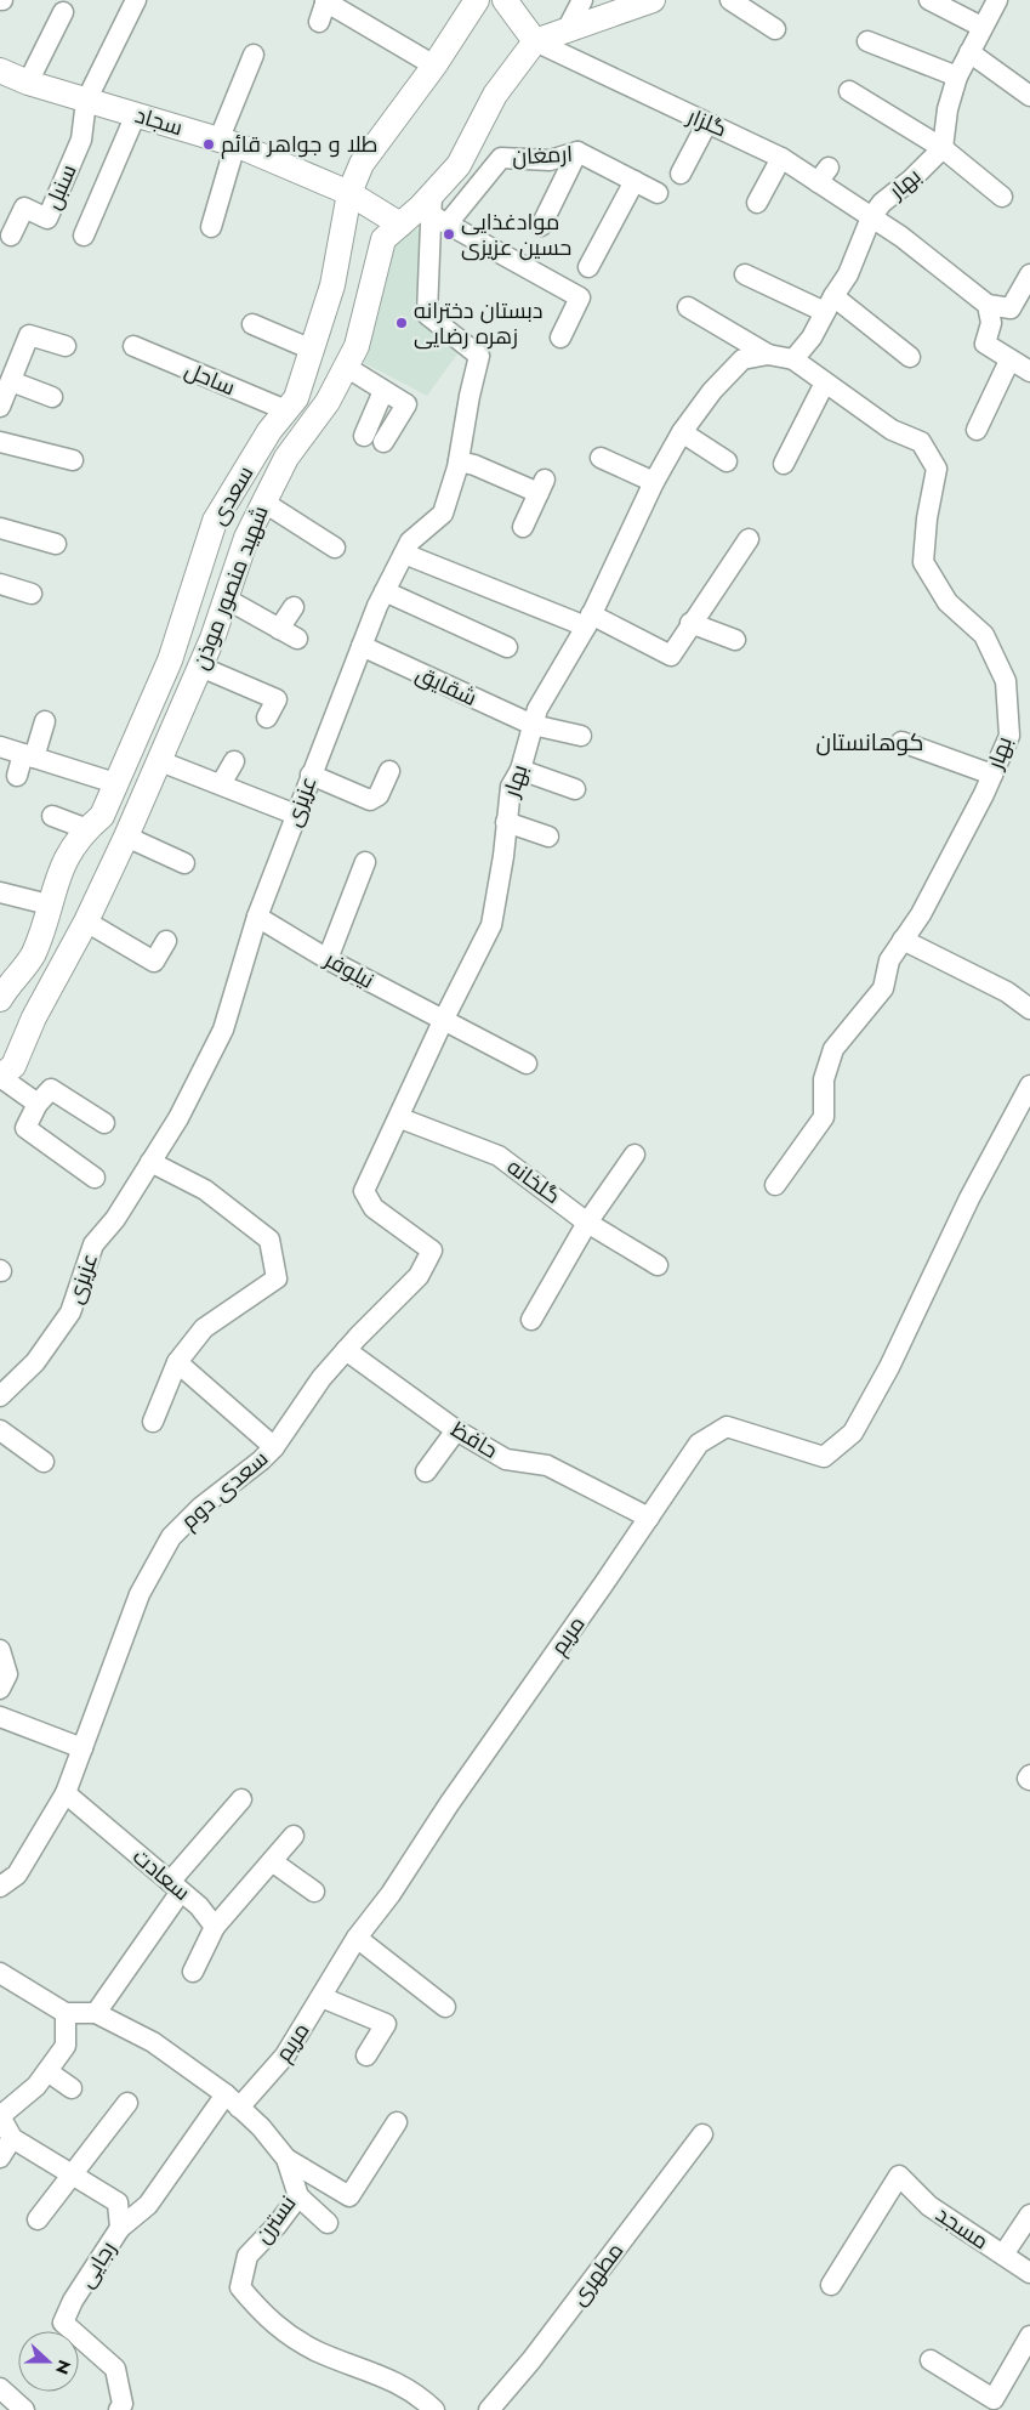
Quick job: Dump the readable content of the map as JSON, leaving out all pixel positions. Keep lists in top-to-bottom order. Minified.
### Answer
{"streets":{"street":["سجاد","گلزار","ارمغان","بهار","سنبل","ساحل","سعدی","شهید منصور موذن","شقایق","عزیزی","نیلوفر","گلخانه","حافظ","سعدی دوم","مریم","سعادت","نسترن","مسجد","رجایی","مطهری"]},"crossings":[["سجاد","سنبل"],["سجاد","سعدی"],["سجاد","شهید منصور موذن"],["گلزار","بهار"],["گلزار","شهید منصور موذن"],["ارمغان","شهید منصور موذن"],["ارمغان","عزیزی"],["بهار","شقایق"],["بهار","نیلوفر"],["بهار","گلخانه"],["بهار","سعدی دوم"],["ساحل","سعدی"],["شهید منصور موذن","عزیزی"],["شقایق","عزیزی"],["عزیزی","نیلوفر"],["حافظ","سعدی دوم"],["حافظ","مریم"],["سعدی دوم","سعادت"],["مریم","نسترن"],["مریم","رجایی"]],"districts":["کوهانستان"],"places":["طلا و جواهر قائم","موادغذایی حسین عزیزی","دبستان دخترانه زهره رضایی"],"north":"right"}
